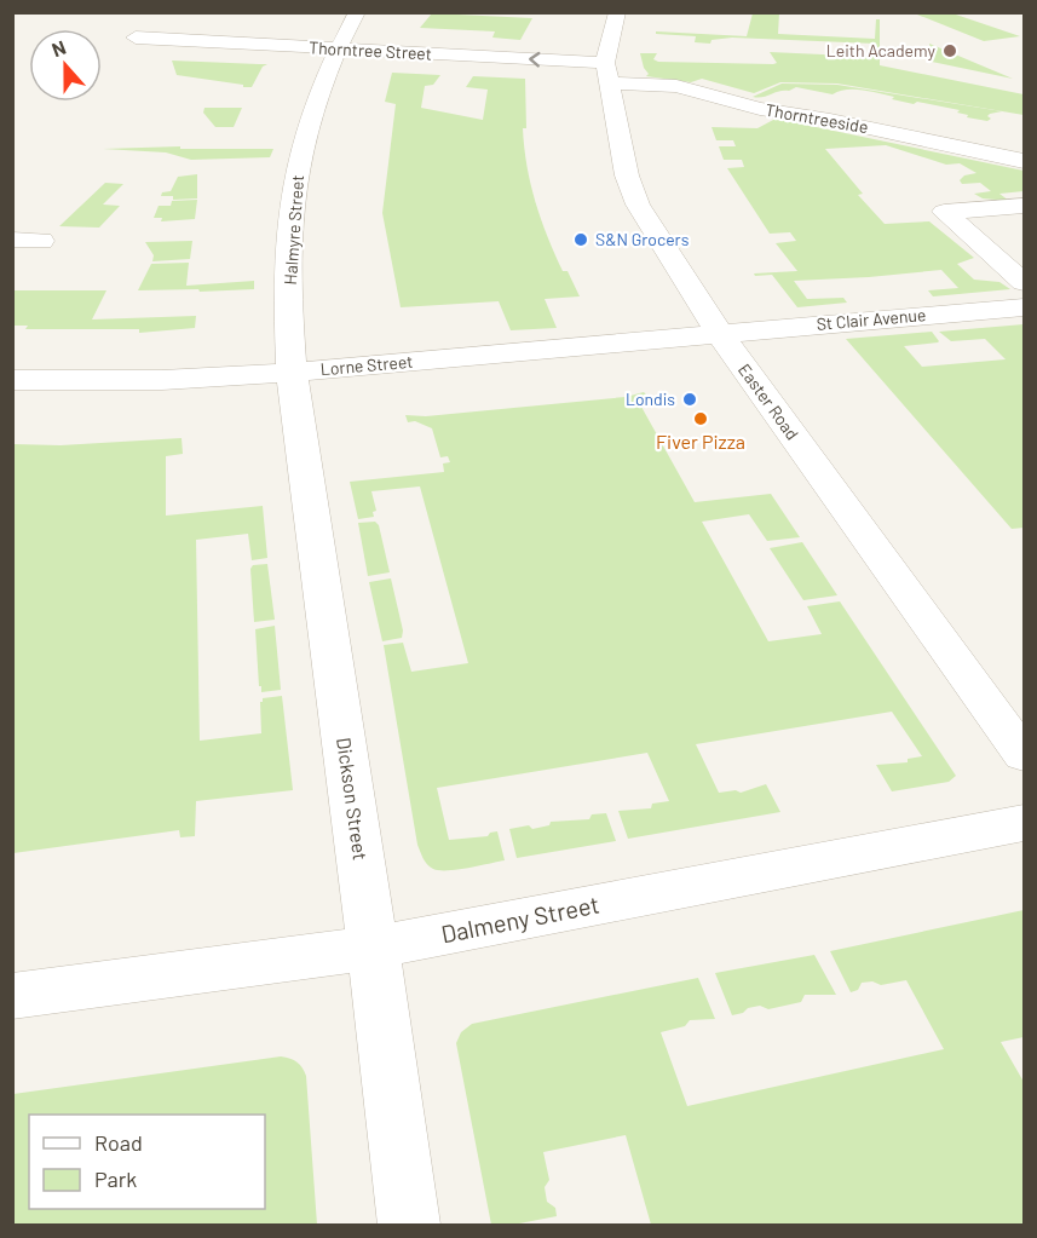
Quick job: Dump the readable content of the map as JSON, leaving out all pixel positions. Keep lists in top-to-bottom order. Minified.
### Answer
{"streets":{"street":["Thorntree Street","Thorntreeside","Halmyre Street","St Clair Avenue","Lorne Street","Easter Road","Dickson Street","Dalmeny Street"]},"crossings":[["Thorntree Street","Thorntreeside"],["Thorntree Street","Halmyre Street"],["Thorntree Street","Easter Road"],["Thorntreeside","Easter Road"],["Halmyre Street","Lorne Street"],["Halmyre Street","Dickson Street"],["St Clair Avenue","Lorne Street"],["St Clair Avenue","Easter Road"],["Lorne Street","Easter Road"],["Lorne Street","Dickson Street"],["Dickson Street","Dalmeny Street"]],"one_way":["Thorntree Street"],"places":["Leith Academy","S&N Grocers","Londis","Fiver Pizza"],"legend":["Road","Park"],"north":"top"}
